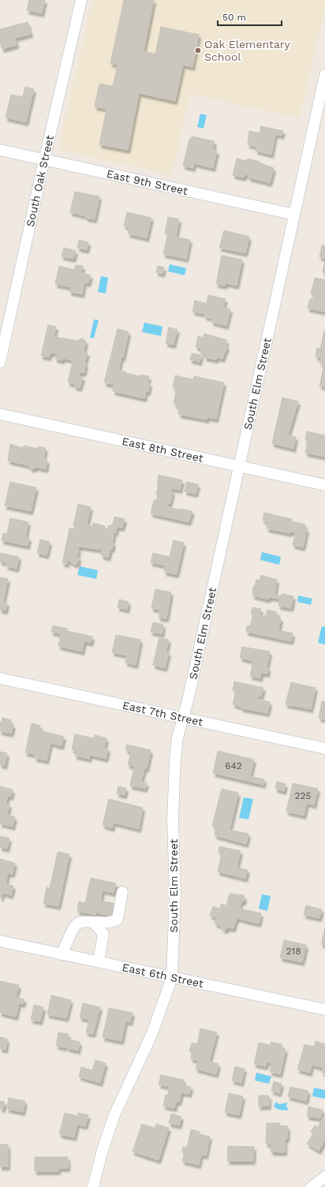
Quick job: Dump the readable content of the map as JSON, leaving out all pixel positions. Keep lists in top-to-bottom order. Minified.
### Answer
{"streets":{"street":["South Oak Street","East 9th Street","South Elm Street","East 8th Street","East 7th Street","East 6th Street"]},"crossings":[["South Oak Street","East 9th Street"],["East 9th Street","South Elm Street"],["South Elm Street","East 8th Street"],["South Elm Street","East 7th Street"],["South Elm Street","East 6th Street"]],"places":["Oak Elementary School"],"house_numbers":["642","225","218"],"scale_bar":"50 m"}
